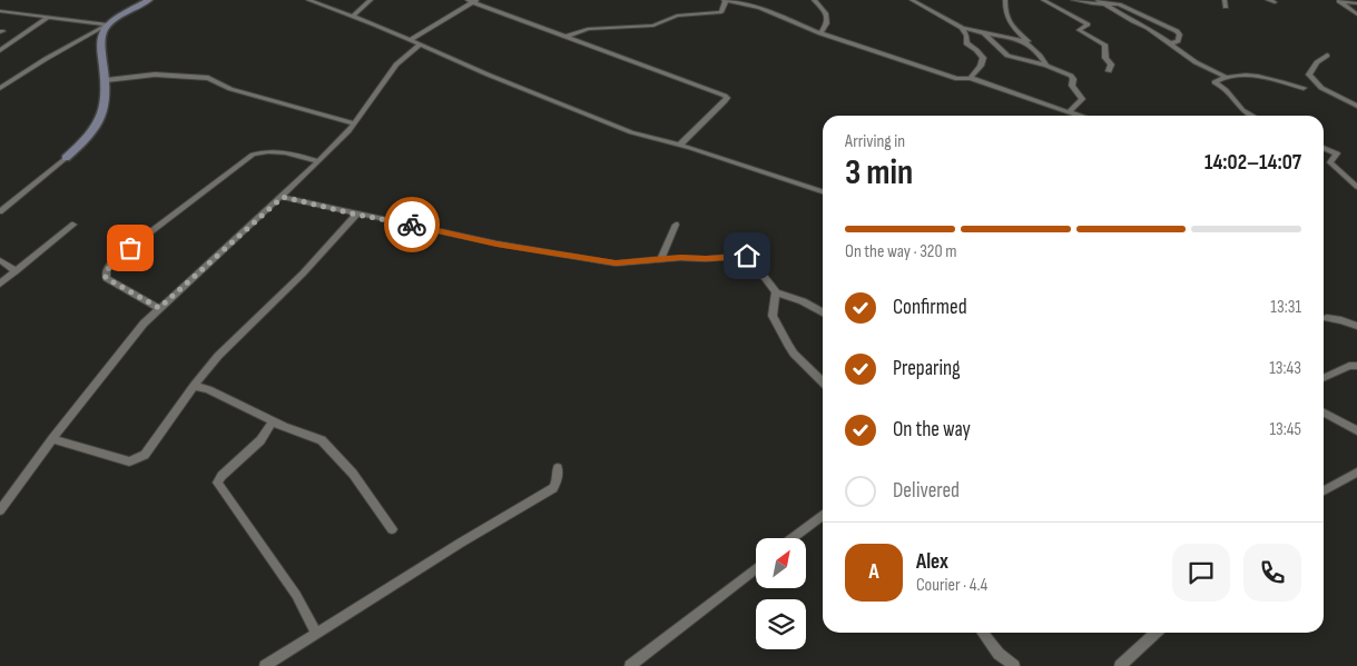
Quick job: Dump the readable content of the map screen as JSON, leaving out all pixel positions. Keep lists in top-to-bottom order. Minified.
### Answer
{"north":"top right","page":{"heading":["3 min","Arriving in","14:02–14:07"],"panel":["Alex","Courier · 4.4"],"bar":"On the way · 320 m","list":[["Confirmed","13:31"],["Preparing","13:43"],["On the way","13:45"],"Delivered"],"round":"A"}}
